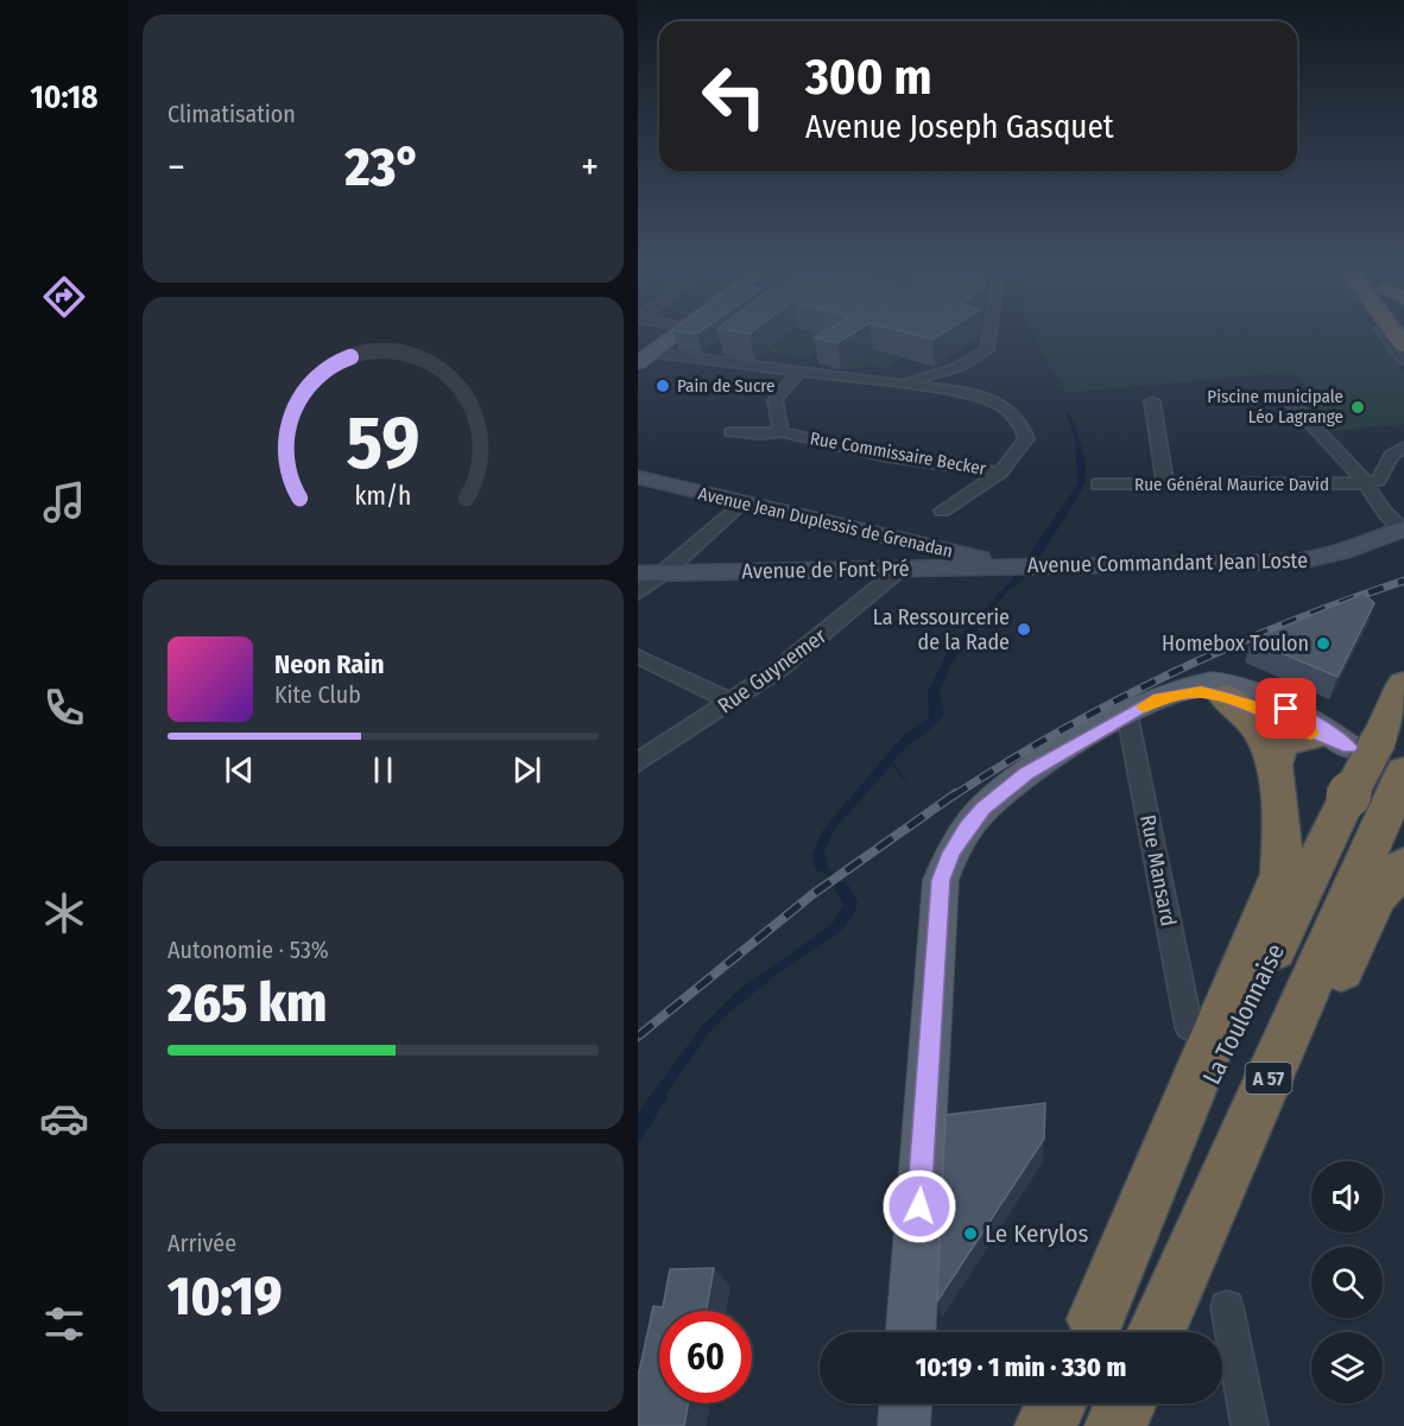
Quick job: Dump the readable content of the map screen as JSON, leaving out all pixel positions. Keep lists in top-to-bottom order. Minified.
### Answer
{"streets":{"highway":["La Toulonnaise","A 57"],"main road":["Avenue Jean Duplessis de Grenadan","Avenue Commandant Jean Loste","Avenue de Font Pré"],"street":["Rue Commissaire Becker","Rue Général Maurice David","Rue Guynemer","Rue Mansard"]},"crossings":[["Avenue Jean Duplessis de Grenadan","Avenue de Font Pré"],["Avenue Commandant Jean Loste","Avenue de Font Pré"],["Avenue de Font Pré","Rue Guynemer"]],"places":["Pain de Sucre","Piscine municipale Léo Lagrange","La Ressourcerie de la Rade","Homebox Toulon","Le Kerylos"],"page":{"tabs":"10:18","tile":["Climatisation",["Autonomie · 53%","265 km"],["Arrivée","10:19"]],"turn":["300 m","Avenue Joseph Gasquet"],"heat":["−","23°","+"],"song":["Neon Rain","Kite Club"],"limit":"60","trip":"10:19 · 1 min · 330 m","gauge":["59","km/h"]}}
